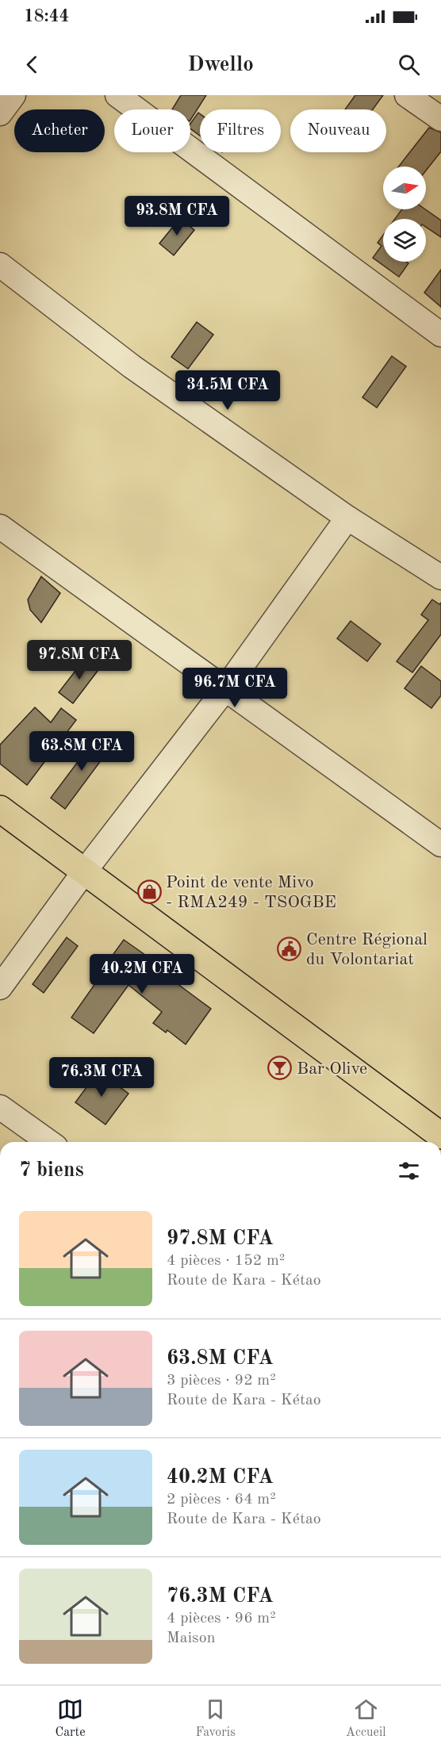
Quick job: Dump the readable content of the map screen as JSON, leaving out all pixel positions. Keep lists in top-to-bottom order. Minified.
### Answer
{"places":{"shop":["Point de vente Mivo - RMA249 - TSOGBE"],"public building":["Centre Régional du Volontariat"],"bar":["Bar Olive"]},"north":"right","page":{"status":"18:44","header":"Dwello","chip":["Acheter","Louer","Filtres","Nouveau"],"price":["93.8M CFA","34.5M CFA","97.8M CFA","96.7M CFA","63.8M CFA","40.2M CFA","76.3M CFA"],"heading":"7 biens","list":[{"name":"97.8M CFA","note":"4 pièces · 152 m² · Route de Kara - Kétao"},{"name":"63.8M CFA","note":"3 pièces · 92 m² · Route de Kara - Kétao"},{"name":"40.2M CFA","note":"2 pièces · 64 m² · Route de Kara - Kétao"},{"name":"76.3M CFA","note":"4 pièces · 96 m² · Maison"}],"tabs":["Carte","Favoris","Accueil"]}}
